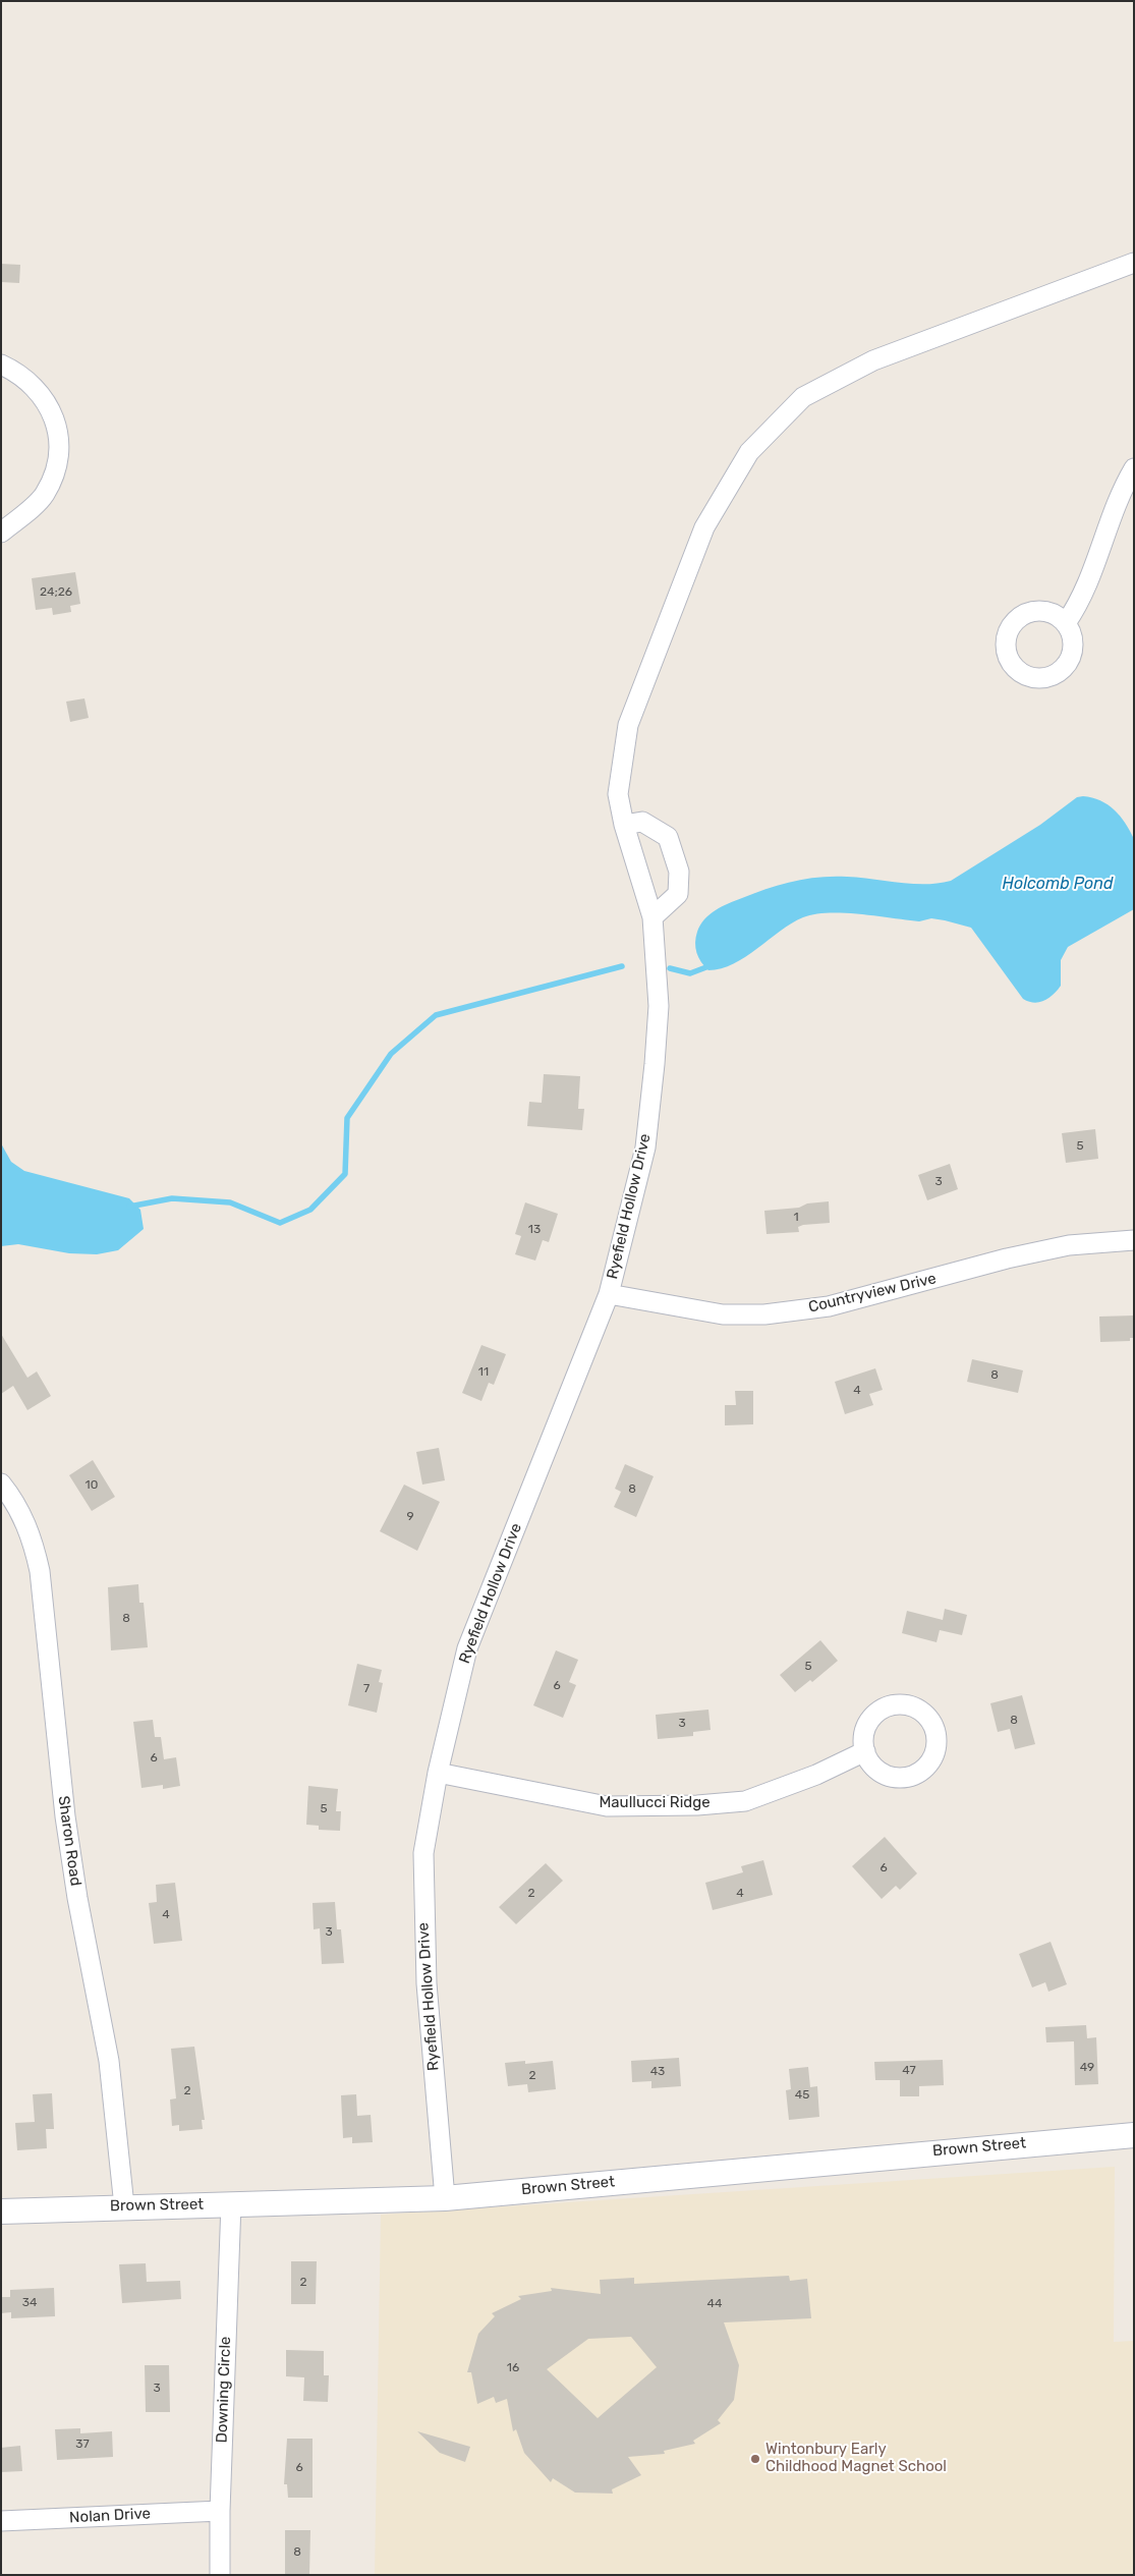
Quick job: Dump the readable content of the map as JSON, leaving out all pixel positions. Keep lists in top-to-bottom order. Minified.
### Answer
{"streets":{"street":["Ryefield Hollow Drive","Countryview Drive","Maullucci Ridge","Sharon Road","Brown Street","Downing Circle","Nolan Drive"]},"crossings":[["Ryefield Hollow Drive","Countryview Drive"],["Ryefield Hollow Drive","Maullucci Ridge"],["Ryefield Hollow Drive","Brown Street"],["Sharon Road","Brown Street"],["Brown Street","Downing Circle"],["Downing Circle","Nolan Drive"]],"water":["Holcomb Pond"],"places":["Wintonbury Early Childhood Magnet School"],"house_numbers":["24;26","5","3","1","13","11","8","4","10","8","9","8","5","6","7","8","3","6","5","6","2","4","4","3","49","47","43","2","2","45","2","34","44","16","3","37","6","8"]}
